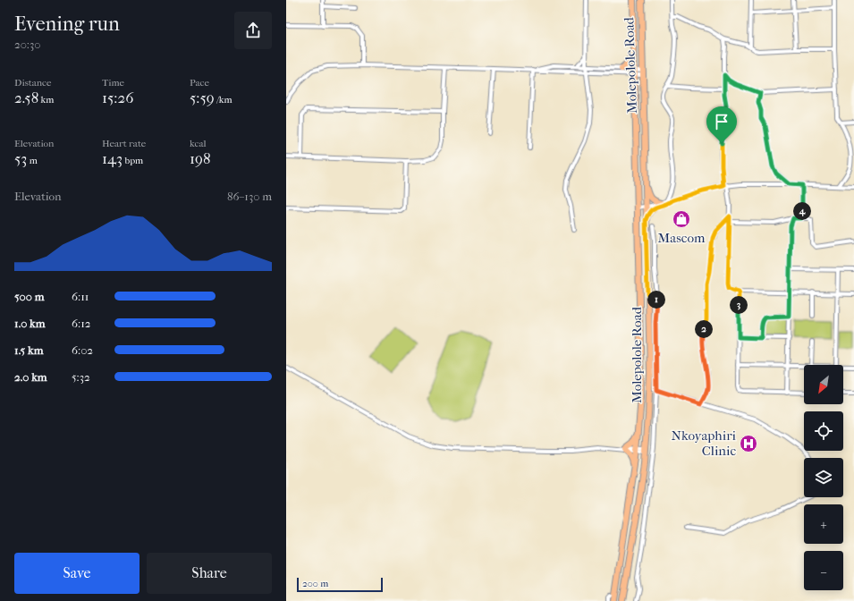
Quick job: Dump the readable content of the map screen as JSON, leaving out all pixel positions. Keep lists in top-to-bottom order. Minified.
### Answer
{"streets":{"main road":["Molepolole Road"]},"places":{"shop":["Mascom"],"hospital":["Nkoyaphiri Clinic"]},"scale_bar":"200 m","north":"bottom left","page":{"heading":["Evening run","20:30"],"stats":[["Distance","2.58 km"],["Time","15:26"],["Pace","5:59 /km"],["Elevation","53 m"],["Heart rate","143 bpm"],["kcal","198"]],"chart":["Elevation","86–130 m"],"pins":["4","1","3","2"],"list":[{"name":"500 m","note":"6:11"},{"name":"1.0 km","note":"6:12"},{"name":"1.5 km","note":"6:02"},{"name":"2.0 km","note":"5:32"}],"map_buttons":["+","−"],"buttons":["Save","Share"],"scale":"200 m"}}
